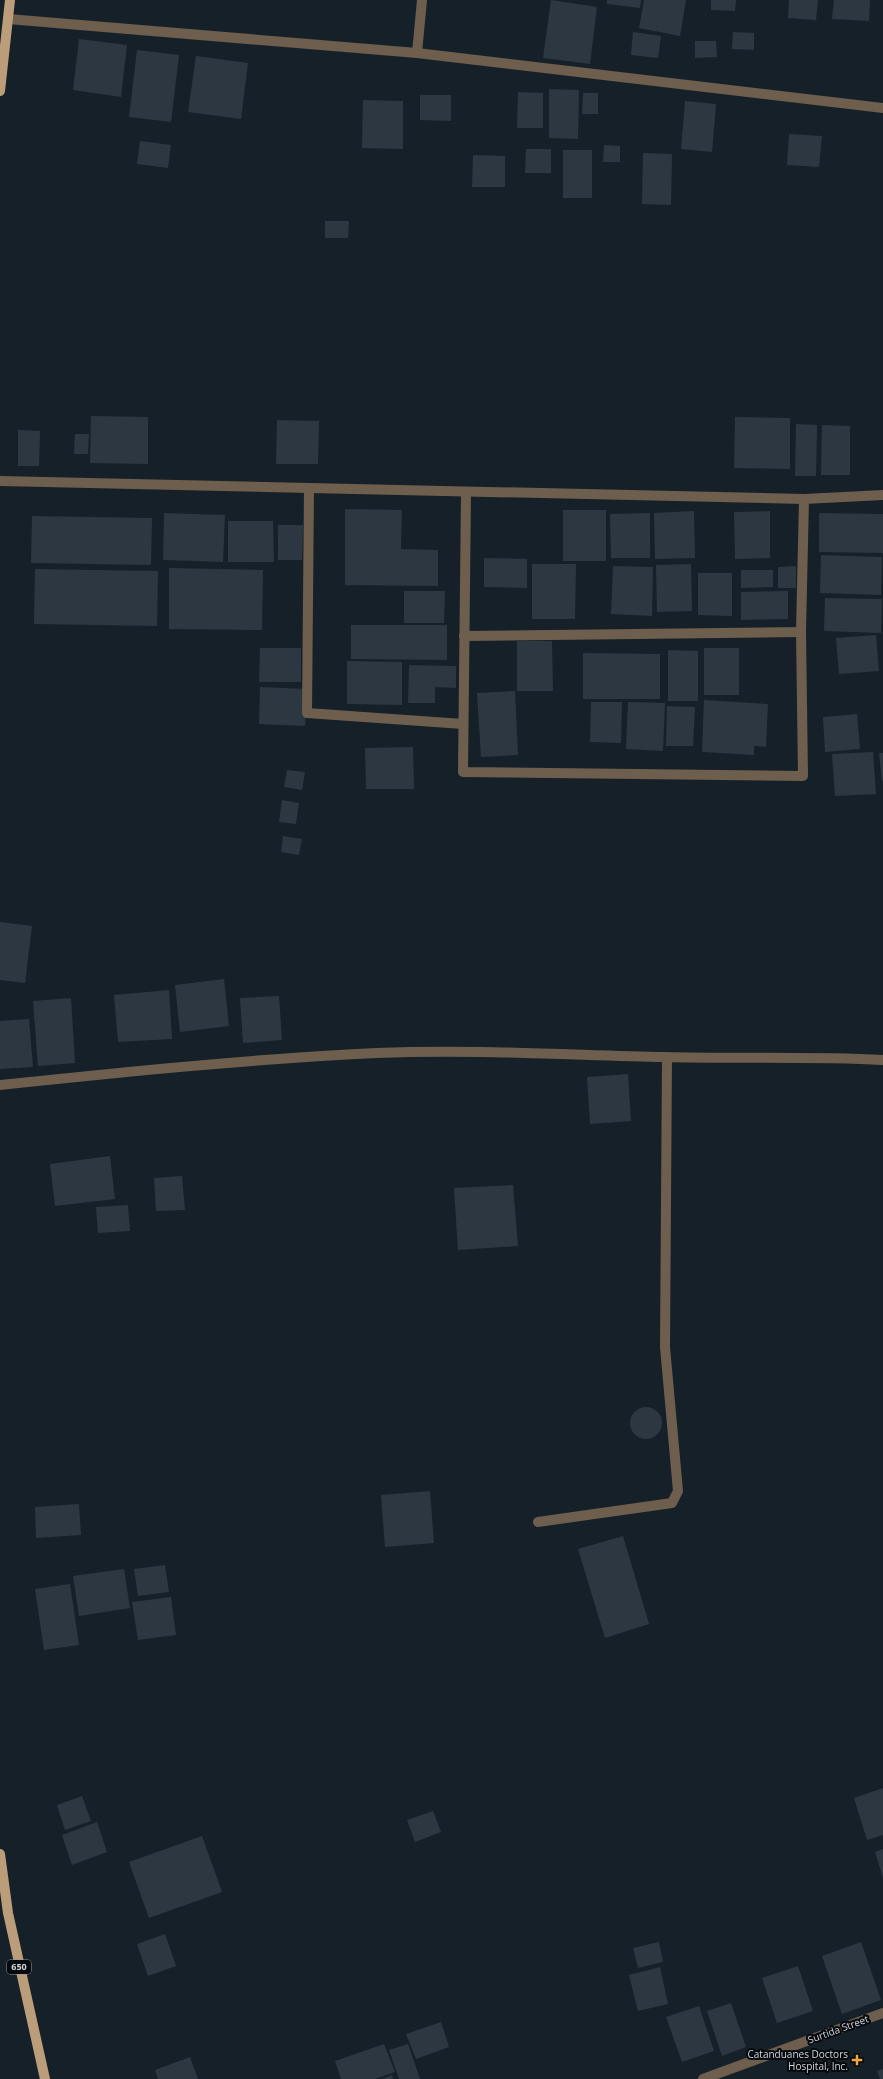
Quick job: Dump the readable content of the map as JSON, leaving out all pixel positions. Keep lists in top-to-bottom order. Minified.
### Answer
{"streets":{"main road":["650"],"street":["Surtida Street"]},"places":{"health":["Catanduanes Doctors Hospital, Inc."]}}
